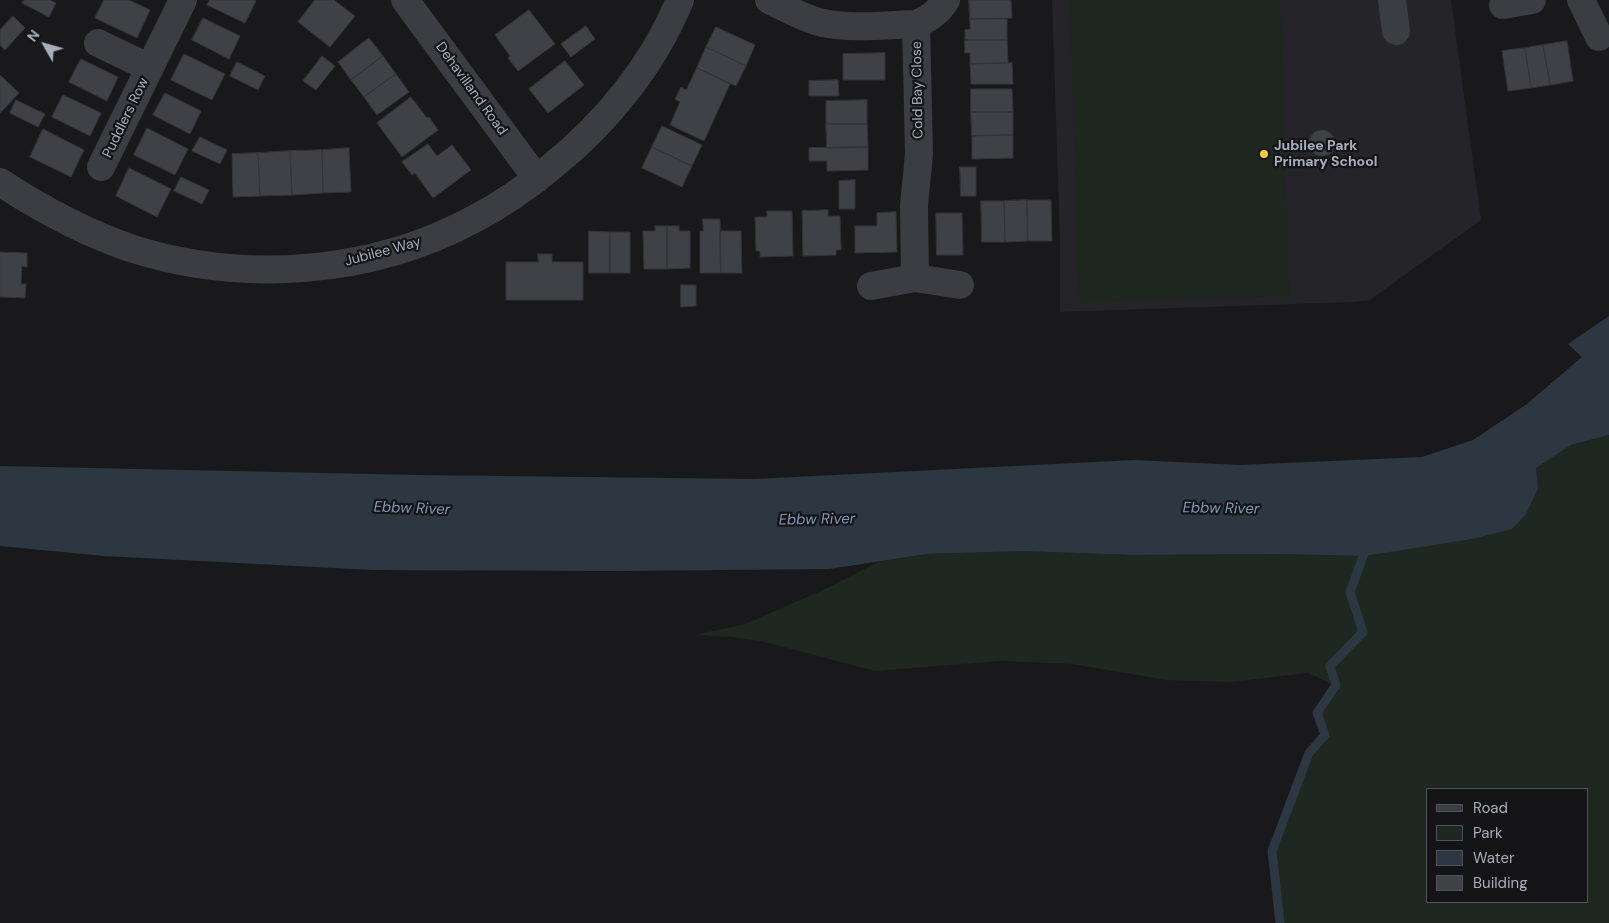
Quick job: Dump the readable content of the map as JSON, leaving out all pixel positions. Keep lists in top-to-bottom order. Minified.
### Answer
{"streets":{"street":["Dehavilland Road","Cold Bay Close","Puddlers Row","Jubilee Way"]},"crossings":[["Dehavilland Road","Jubilee Way"]],"water":["Ebbw River"],"places":["Jubilee Park Primary School"],"legend":["Road","Park","Water","Building"],"north":"top left"}
